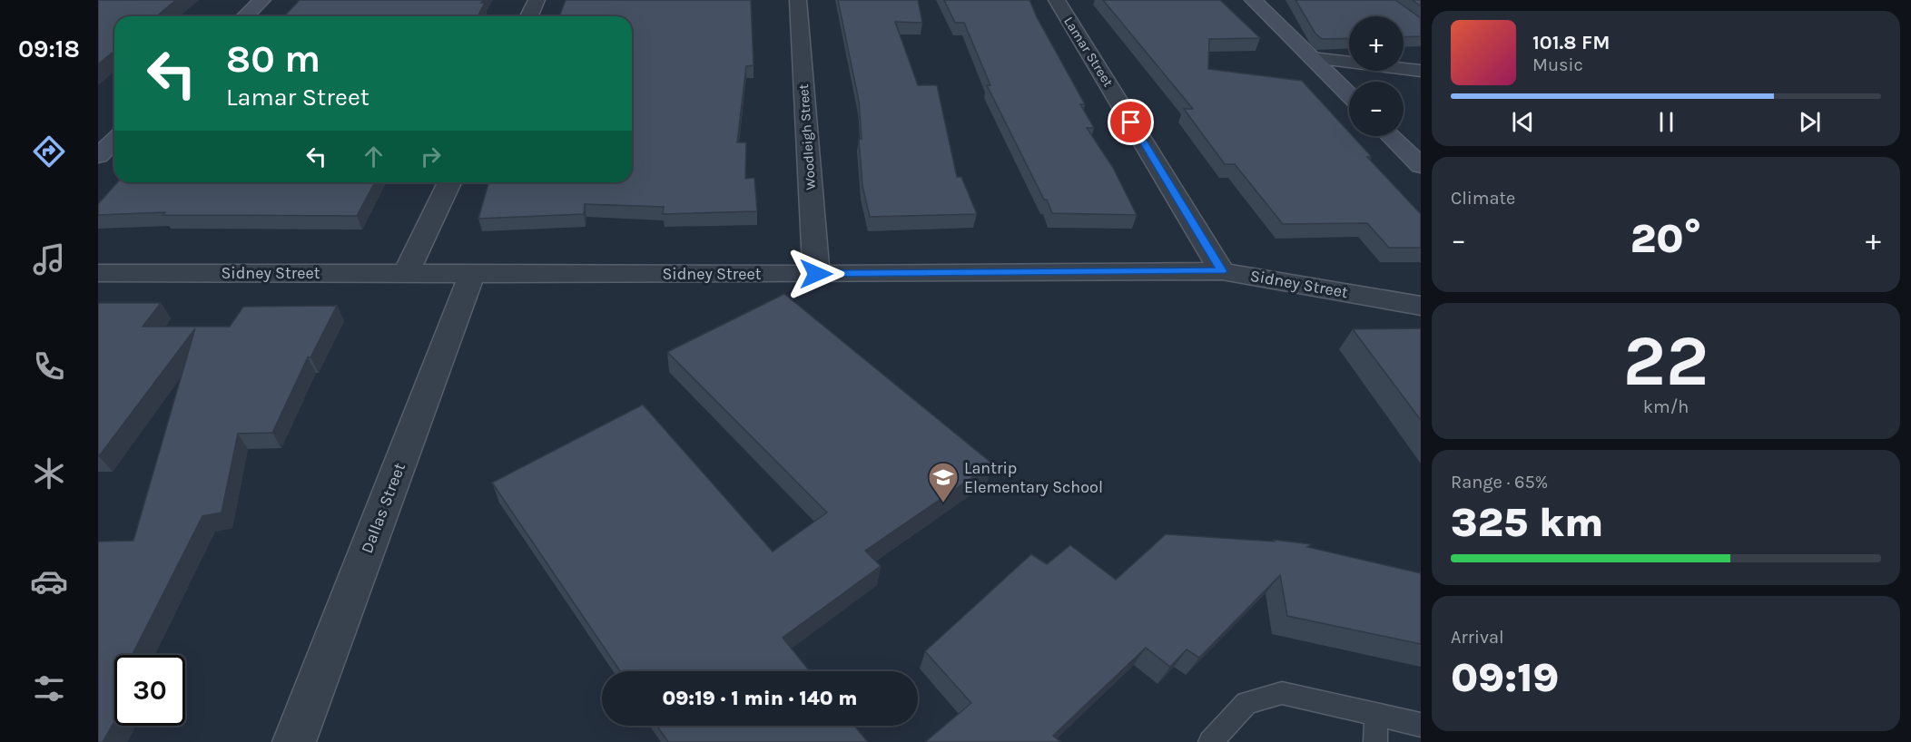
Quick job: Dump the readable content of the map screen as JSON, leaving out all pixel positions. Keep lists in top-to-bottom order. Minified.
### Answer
{"streets":{"street":["Lamar Street","Woodleigh Street","Sidney Street","Dallas Street"]},"crossings":[["Lamar Street","Sidney Street"],["Woodleigh Street","Sidney Street"],["Sidney Street","Dallas Street"]],"places":{"school or university":["Lantrip Elementary School"]},"page":{"tabs":"09:18","map_buttons":["+","−"],"turn":["80 m","Lamar Street"],"song":["101.8 FM","Music"],"tile":["Climate",["22","km/h"],["Range · 65%","325 km"],["Arrival","09:19"]],"heat":["−","20°","+"],"limit":"30","trip":"09:19 · 1 min · 140 m"}}
